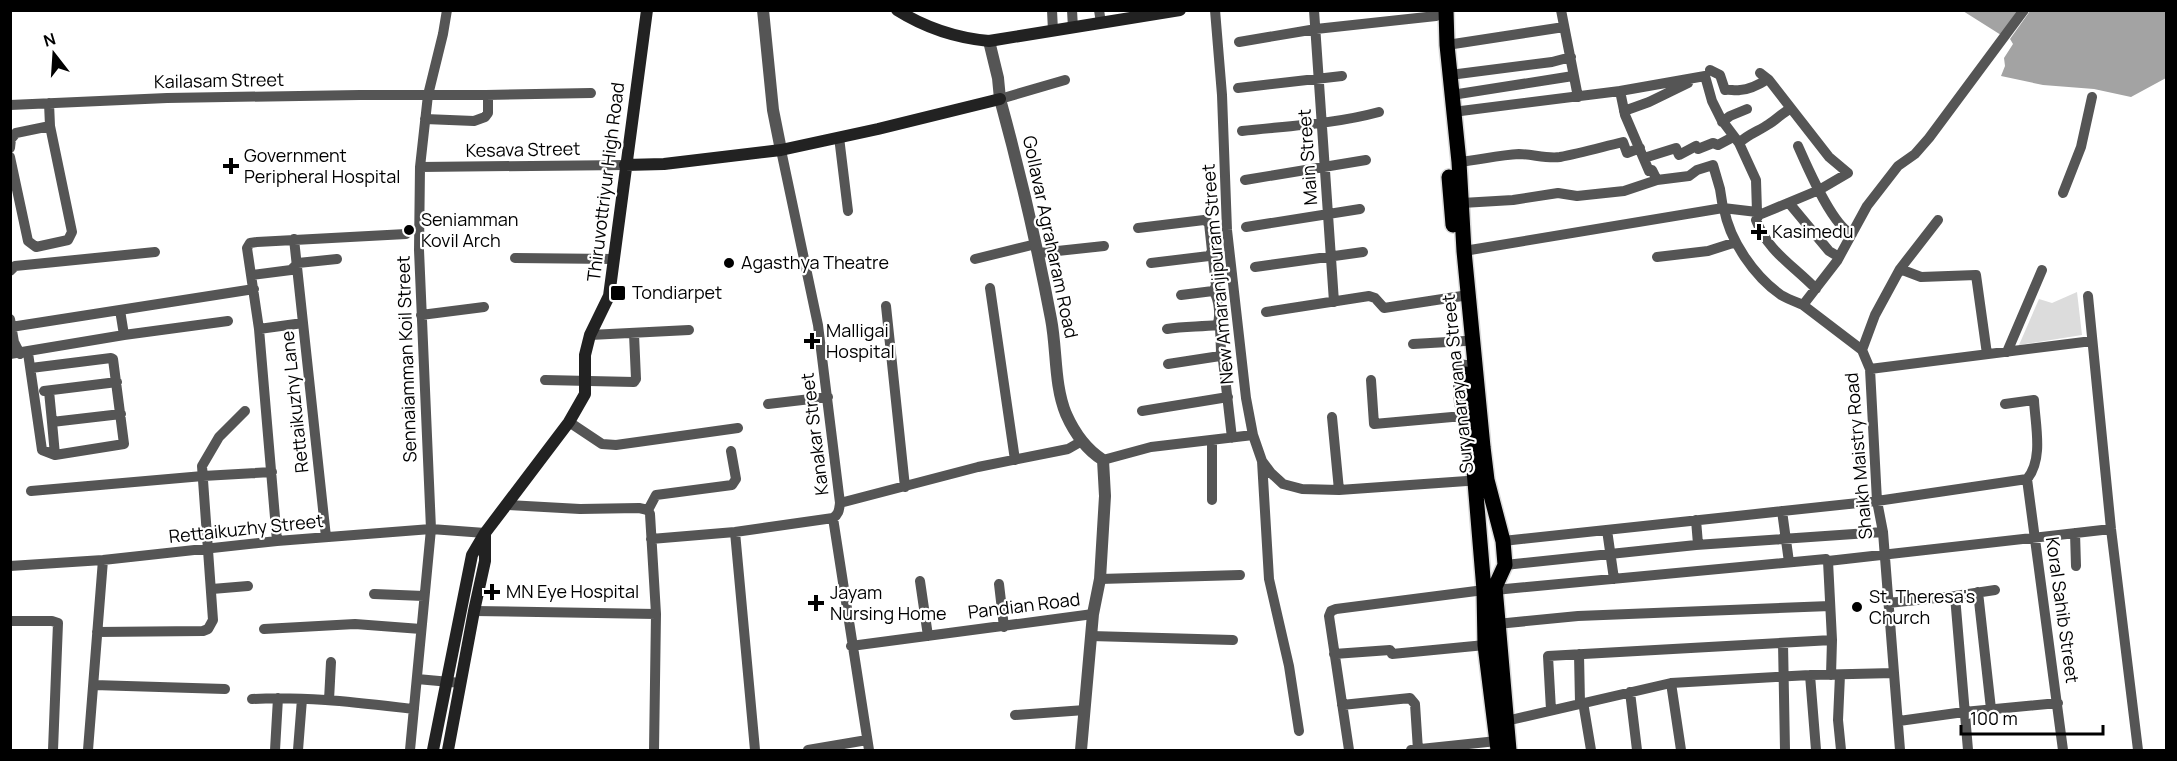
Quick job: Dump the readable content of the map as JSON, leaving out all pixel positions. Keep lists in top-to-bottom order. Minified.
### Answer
{"streets":{"main road":["Thiruvottriyur High Road","Suryanarayana Street"],"street":["Kailasam Street","Kesava Street","Main Street","Gollavar Agraharam Road","New Amaranjipuram Street","Sennaiamman Koil Street","Rettaikuzhy Lane","Kanakar Street","Shaikh Maistry Road","Rettaikuzhy Street","Pandian Road","Koral Sahib Street"]},"crossings":[["Kailasam Street","Sennaiamman Koil Street"],["Kesava Street","Thiruvottriyur High Road"],["Kesava Street","Sennaiamman Koil Street"],["Thiruvottriyur High Road","Rettaikuzhy Street"],["Sennaiamman Koil Street","Rettaikuzhy Street"],["Rettaikuzhy Lane","Rettaikuzhy Street"]],"places":{"health":["Government Peripheral Hospital","Kasimedu","Malligai Hospital","MN Eye Hospital","Jayam Nursing Home"],"other":["Seniamman Kovil Arch","Agasthya Theatre","St. Theresa's Church"],"transit":["Tondiarpet"]},"scale_bar":"100 m","north":"top"}
